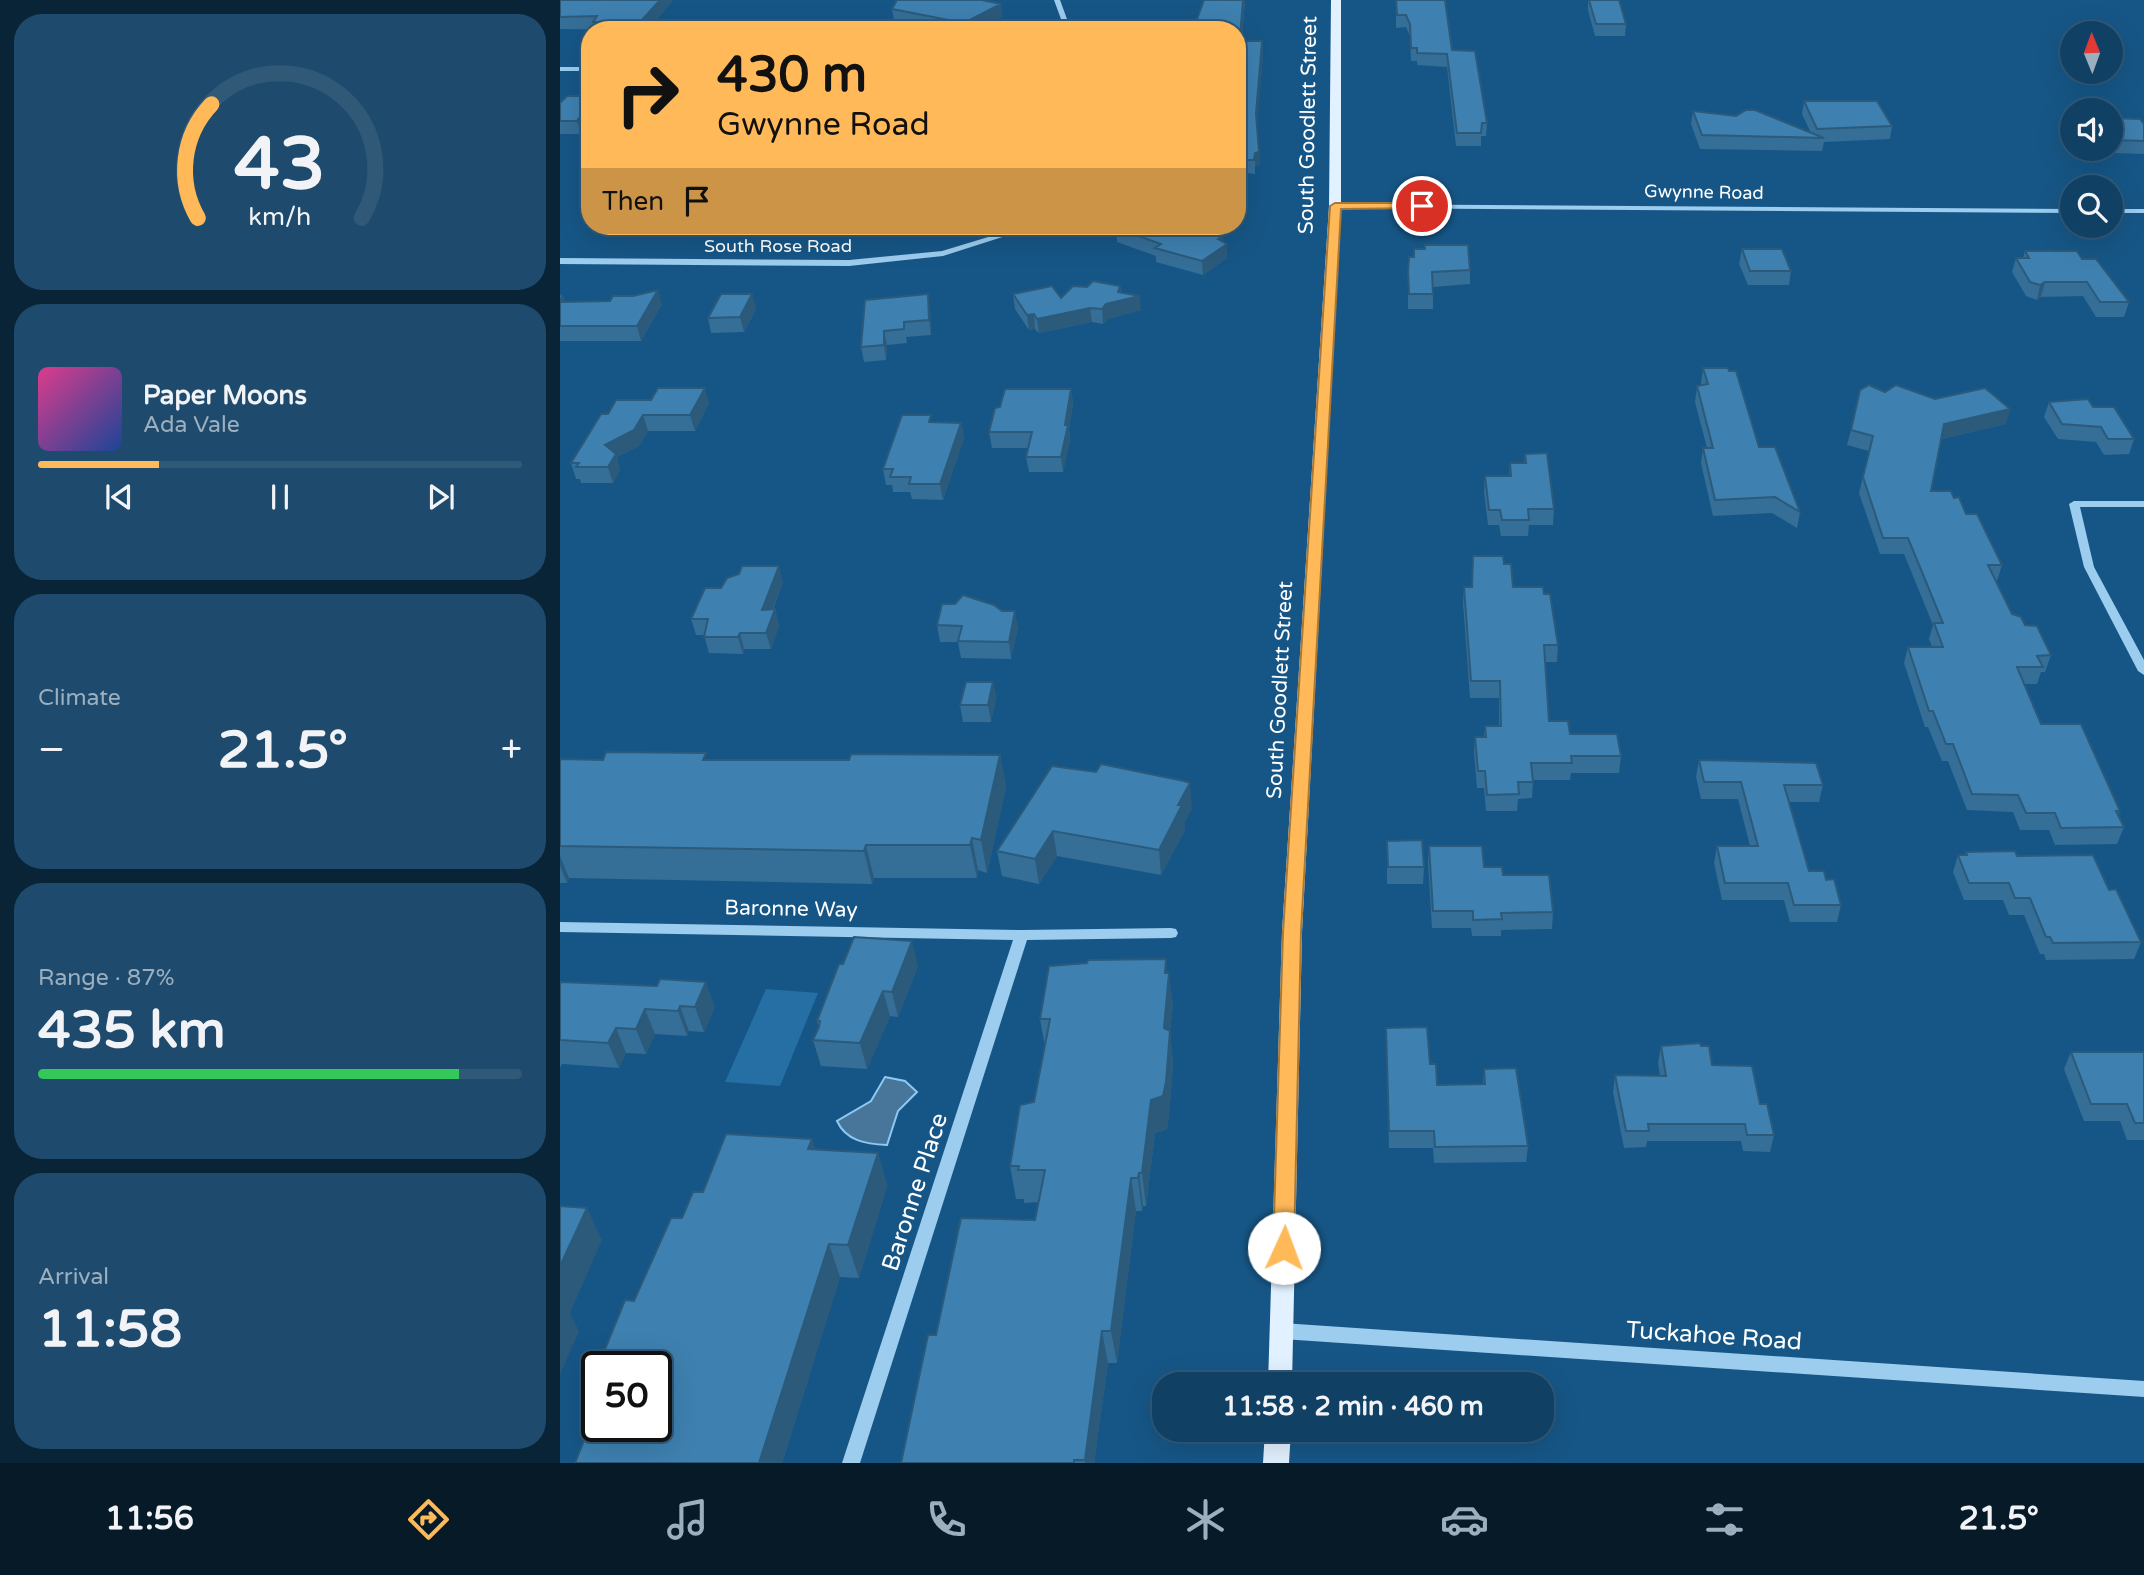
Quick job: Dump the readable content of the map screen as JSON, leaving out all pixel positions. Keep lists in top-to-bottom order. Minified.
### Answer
{"streets":{"main road":["South Goodlett Street"],"street":["Gwynne Road","South Rose Road","Baronne Way","Baronne Place","Tuckahoe Road"]},"crossings":[["South Goodlett Street","Gwynne Road"],["South Goodlett Street","Tuckahoe Road"],["Baronne Way","Baronne Place"]],"north":"top","page":{"turn":["430 m","Gwynne Road"],"then":"Then","song":["Paper Moons","Ada Vale"],"tile":["Climate",["Range · 87%","435 km"],["Arrival","11:58"]],"heat":["−","21.5°","+"],"limit":"50","trip":"11:58 · 2 min · 460 m","tabs":["11:56","21.5°"],"gauge":["43","km/h"]}}
